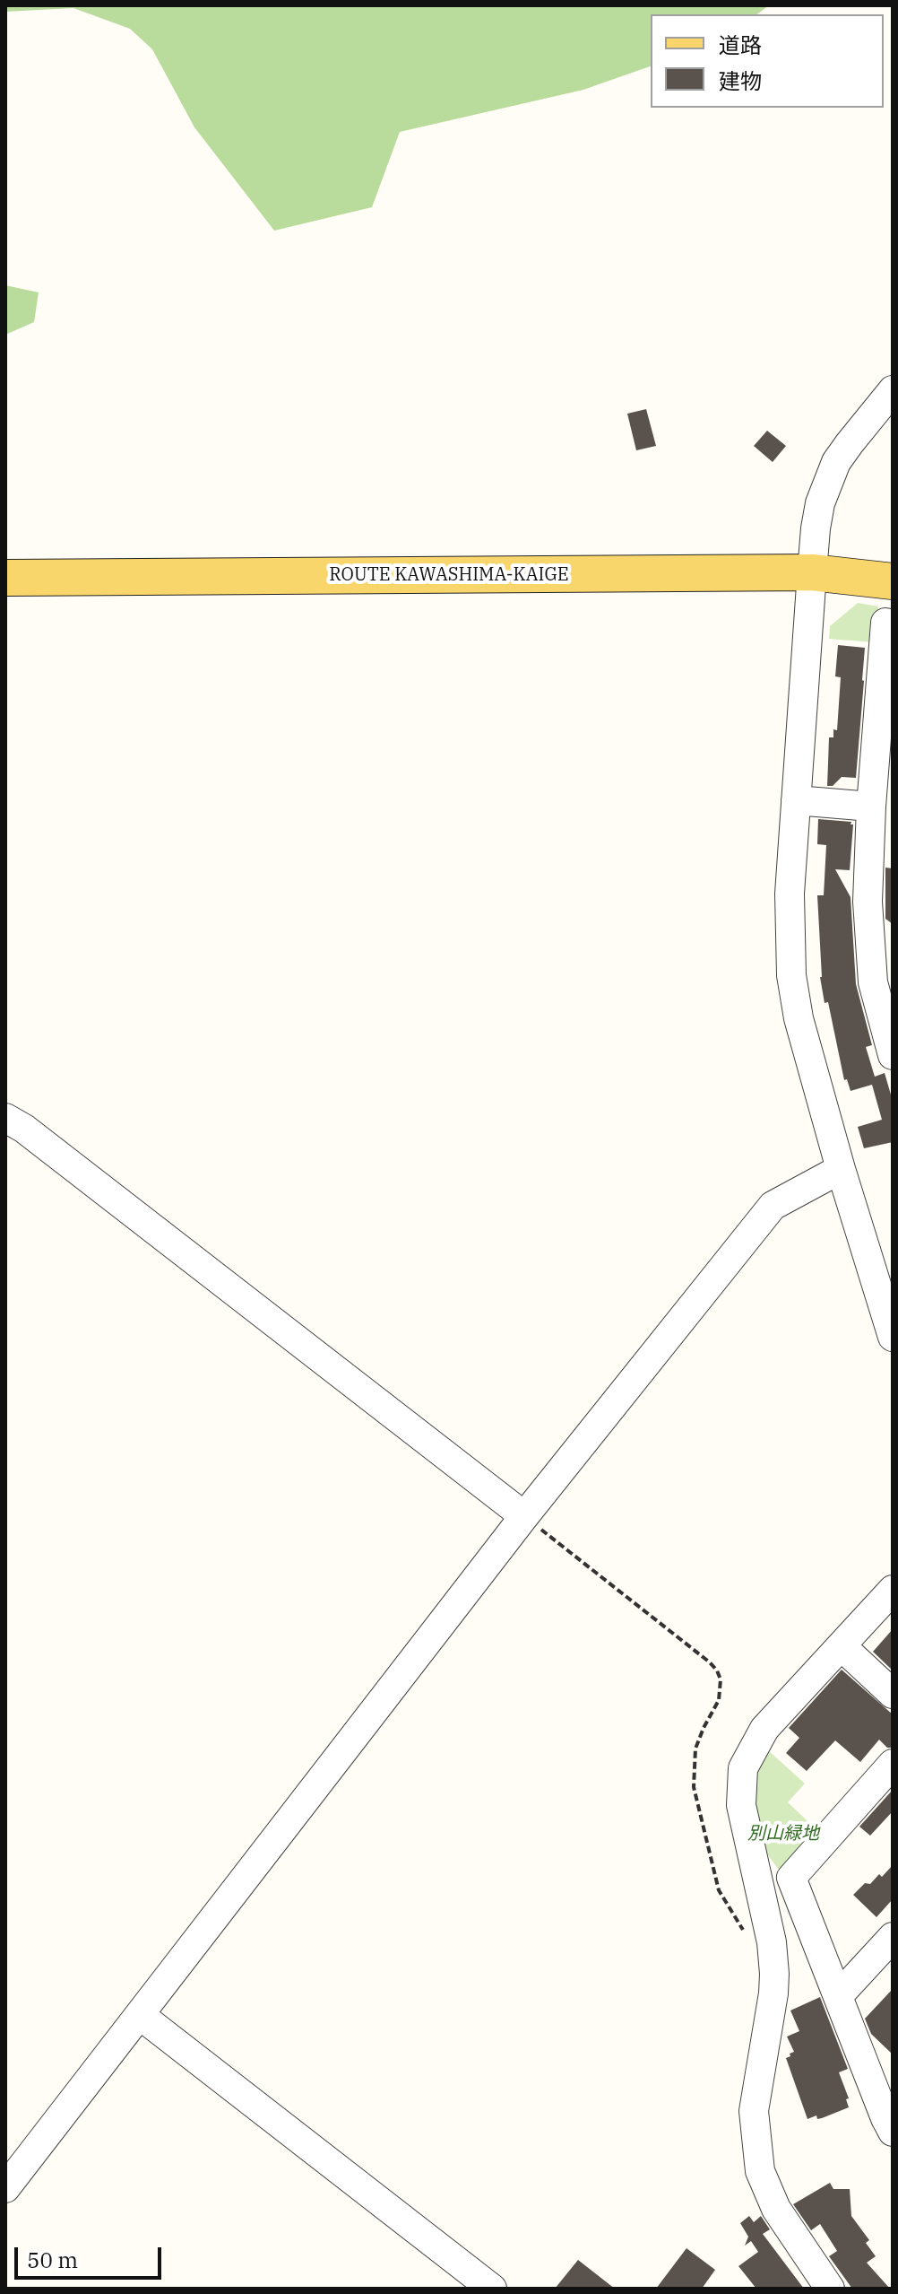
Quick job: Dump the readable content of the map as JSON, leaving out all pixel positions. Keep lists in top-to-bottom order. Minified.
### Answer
{"streets":{"main road":["ROUTE KAWASHIMA-KAIGE"]},"parks":["別山緑地"],"legend":["道路","建物"],"scale_bar":"50 m"}
